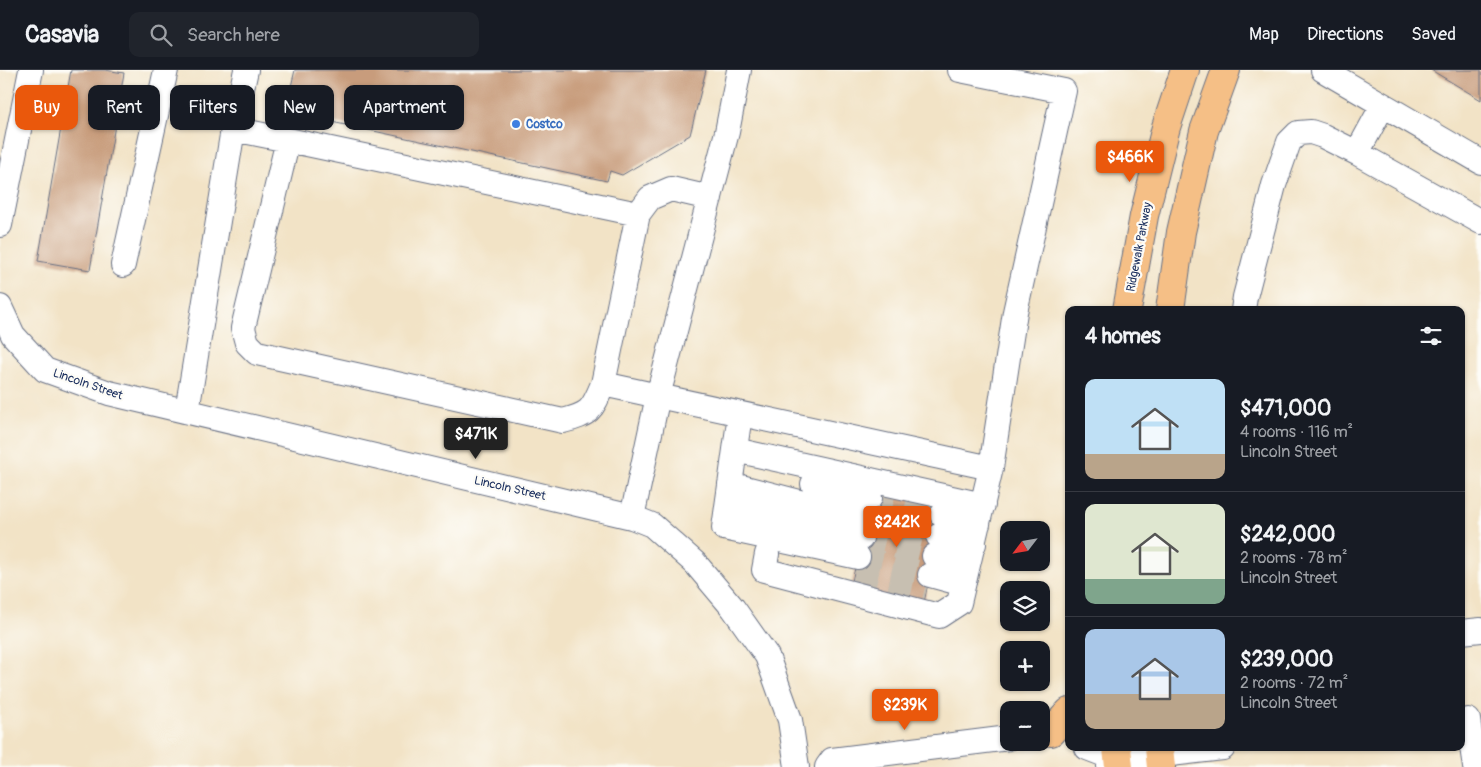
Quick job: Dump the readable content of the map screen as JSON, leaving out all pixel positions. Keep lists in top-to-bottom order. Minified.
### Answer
{"streets":{"main road":["Ridgewalk Parkway"],"street":["Lincoln Street"]},"places":["Costco"],"north":"bottom left","page":{"header":"Casavia","search":"Search here","nav":["Map","Directions","Saved"],"chip":["Buy","Rent","Filters","New","Apartment"],"price":["$466K","$471K","$242K","$239K"],"heading":"4 homes","list":[{"name":"$471,000","note":"4 rooms · 116 m² · Lincoln Street"},{"name":"$242,000","note":"2 rooms · 78 m² · Lincoln Street"},{"name":"$239,000","note":"2 rooms · 72 m² · Lincoln Street"}],"map_buttons":["+","−"]}}
